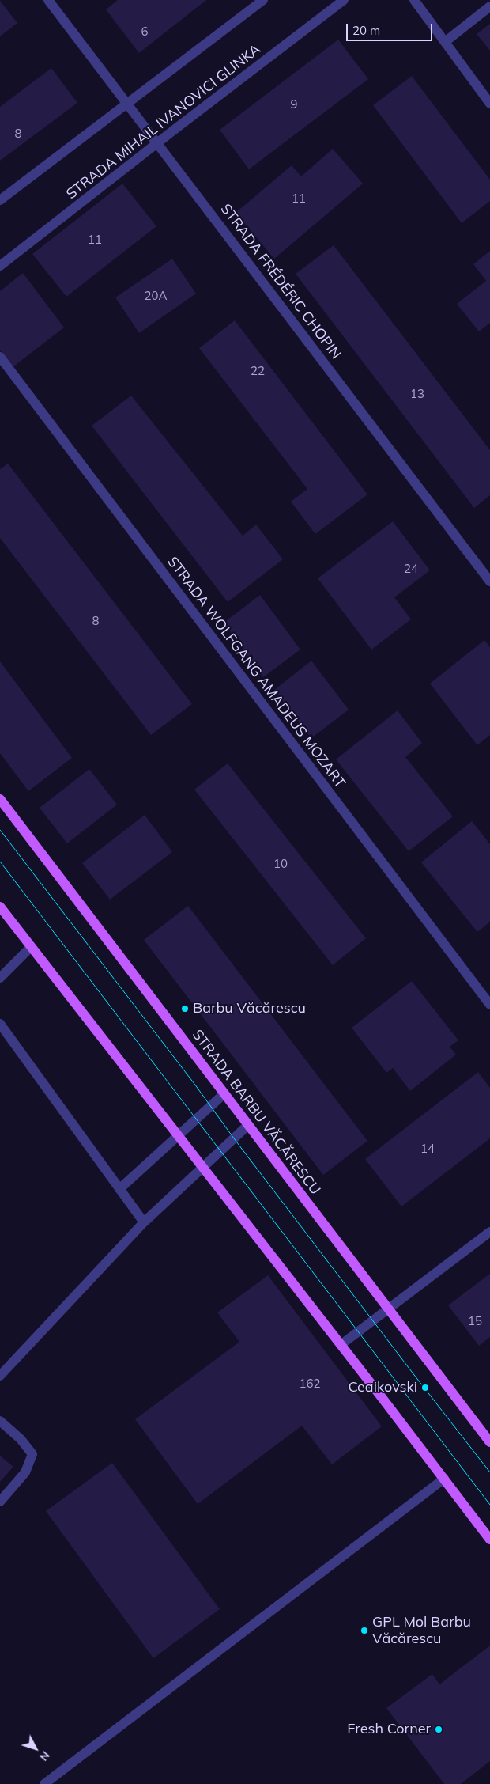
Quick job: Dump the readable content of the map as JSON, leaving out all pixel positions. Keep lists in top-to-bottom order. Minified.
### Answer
{"streets":{"main road":["STRADA BARBU VĂCĂRESCU"],"street":["STRADA MIHAIL IVANOVICI GLINKA","STRADA FRÉDÉRIC CHOPIN","STRADA WOLFGANG AMADEUS MOZART"]},"crossings":[["STRADA MIHAIL IVANOVICI GLINKA","STRADA FRÉDÉRIC CHOPIN"]],"places":["Barbu Văcărescu","Ceaikovski","GPL Mol Barbu Văcărescu","Fresh Corner"],"house_numbers":["6","9","8","11","11","20A","22","13","24","8","10","14","15","162"],"scale_bar":"20 m","north":"bottom right"}
